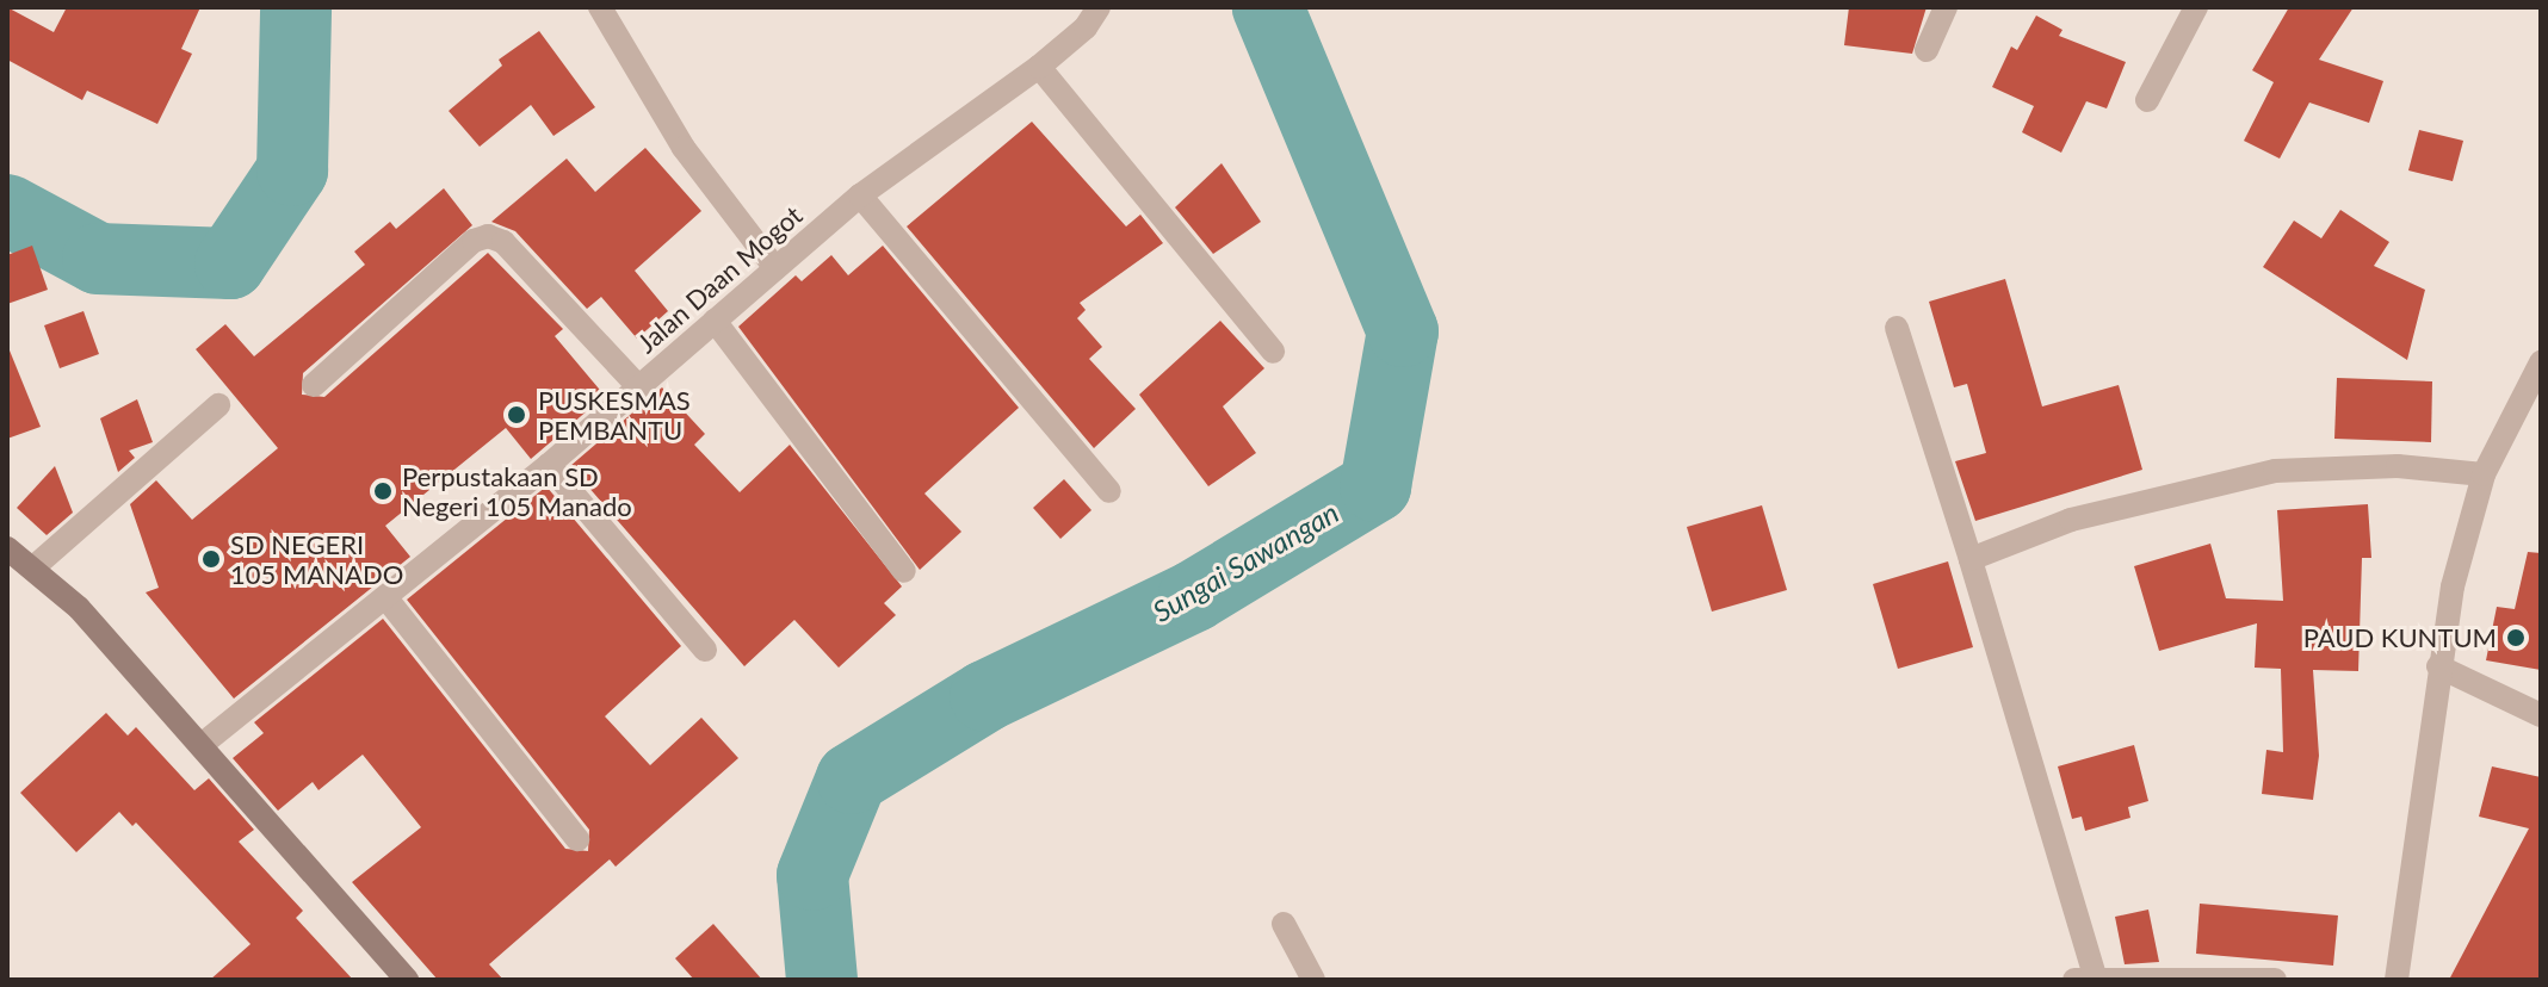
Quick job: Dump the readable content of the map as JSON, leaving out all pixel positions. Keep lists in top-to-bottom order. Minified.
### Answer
{"streets":{"street":["Jalan Daan Mogot"]},"water":["Sungai Sawangan"],"places":["PUSKESMAS PEMBANTU","Perpustakaan SD Negeri 105 Manado","SD NEGERI 105 MANADO","PAUD KUNTUM"]}
